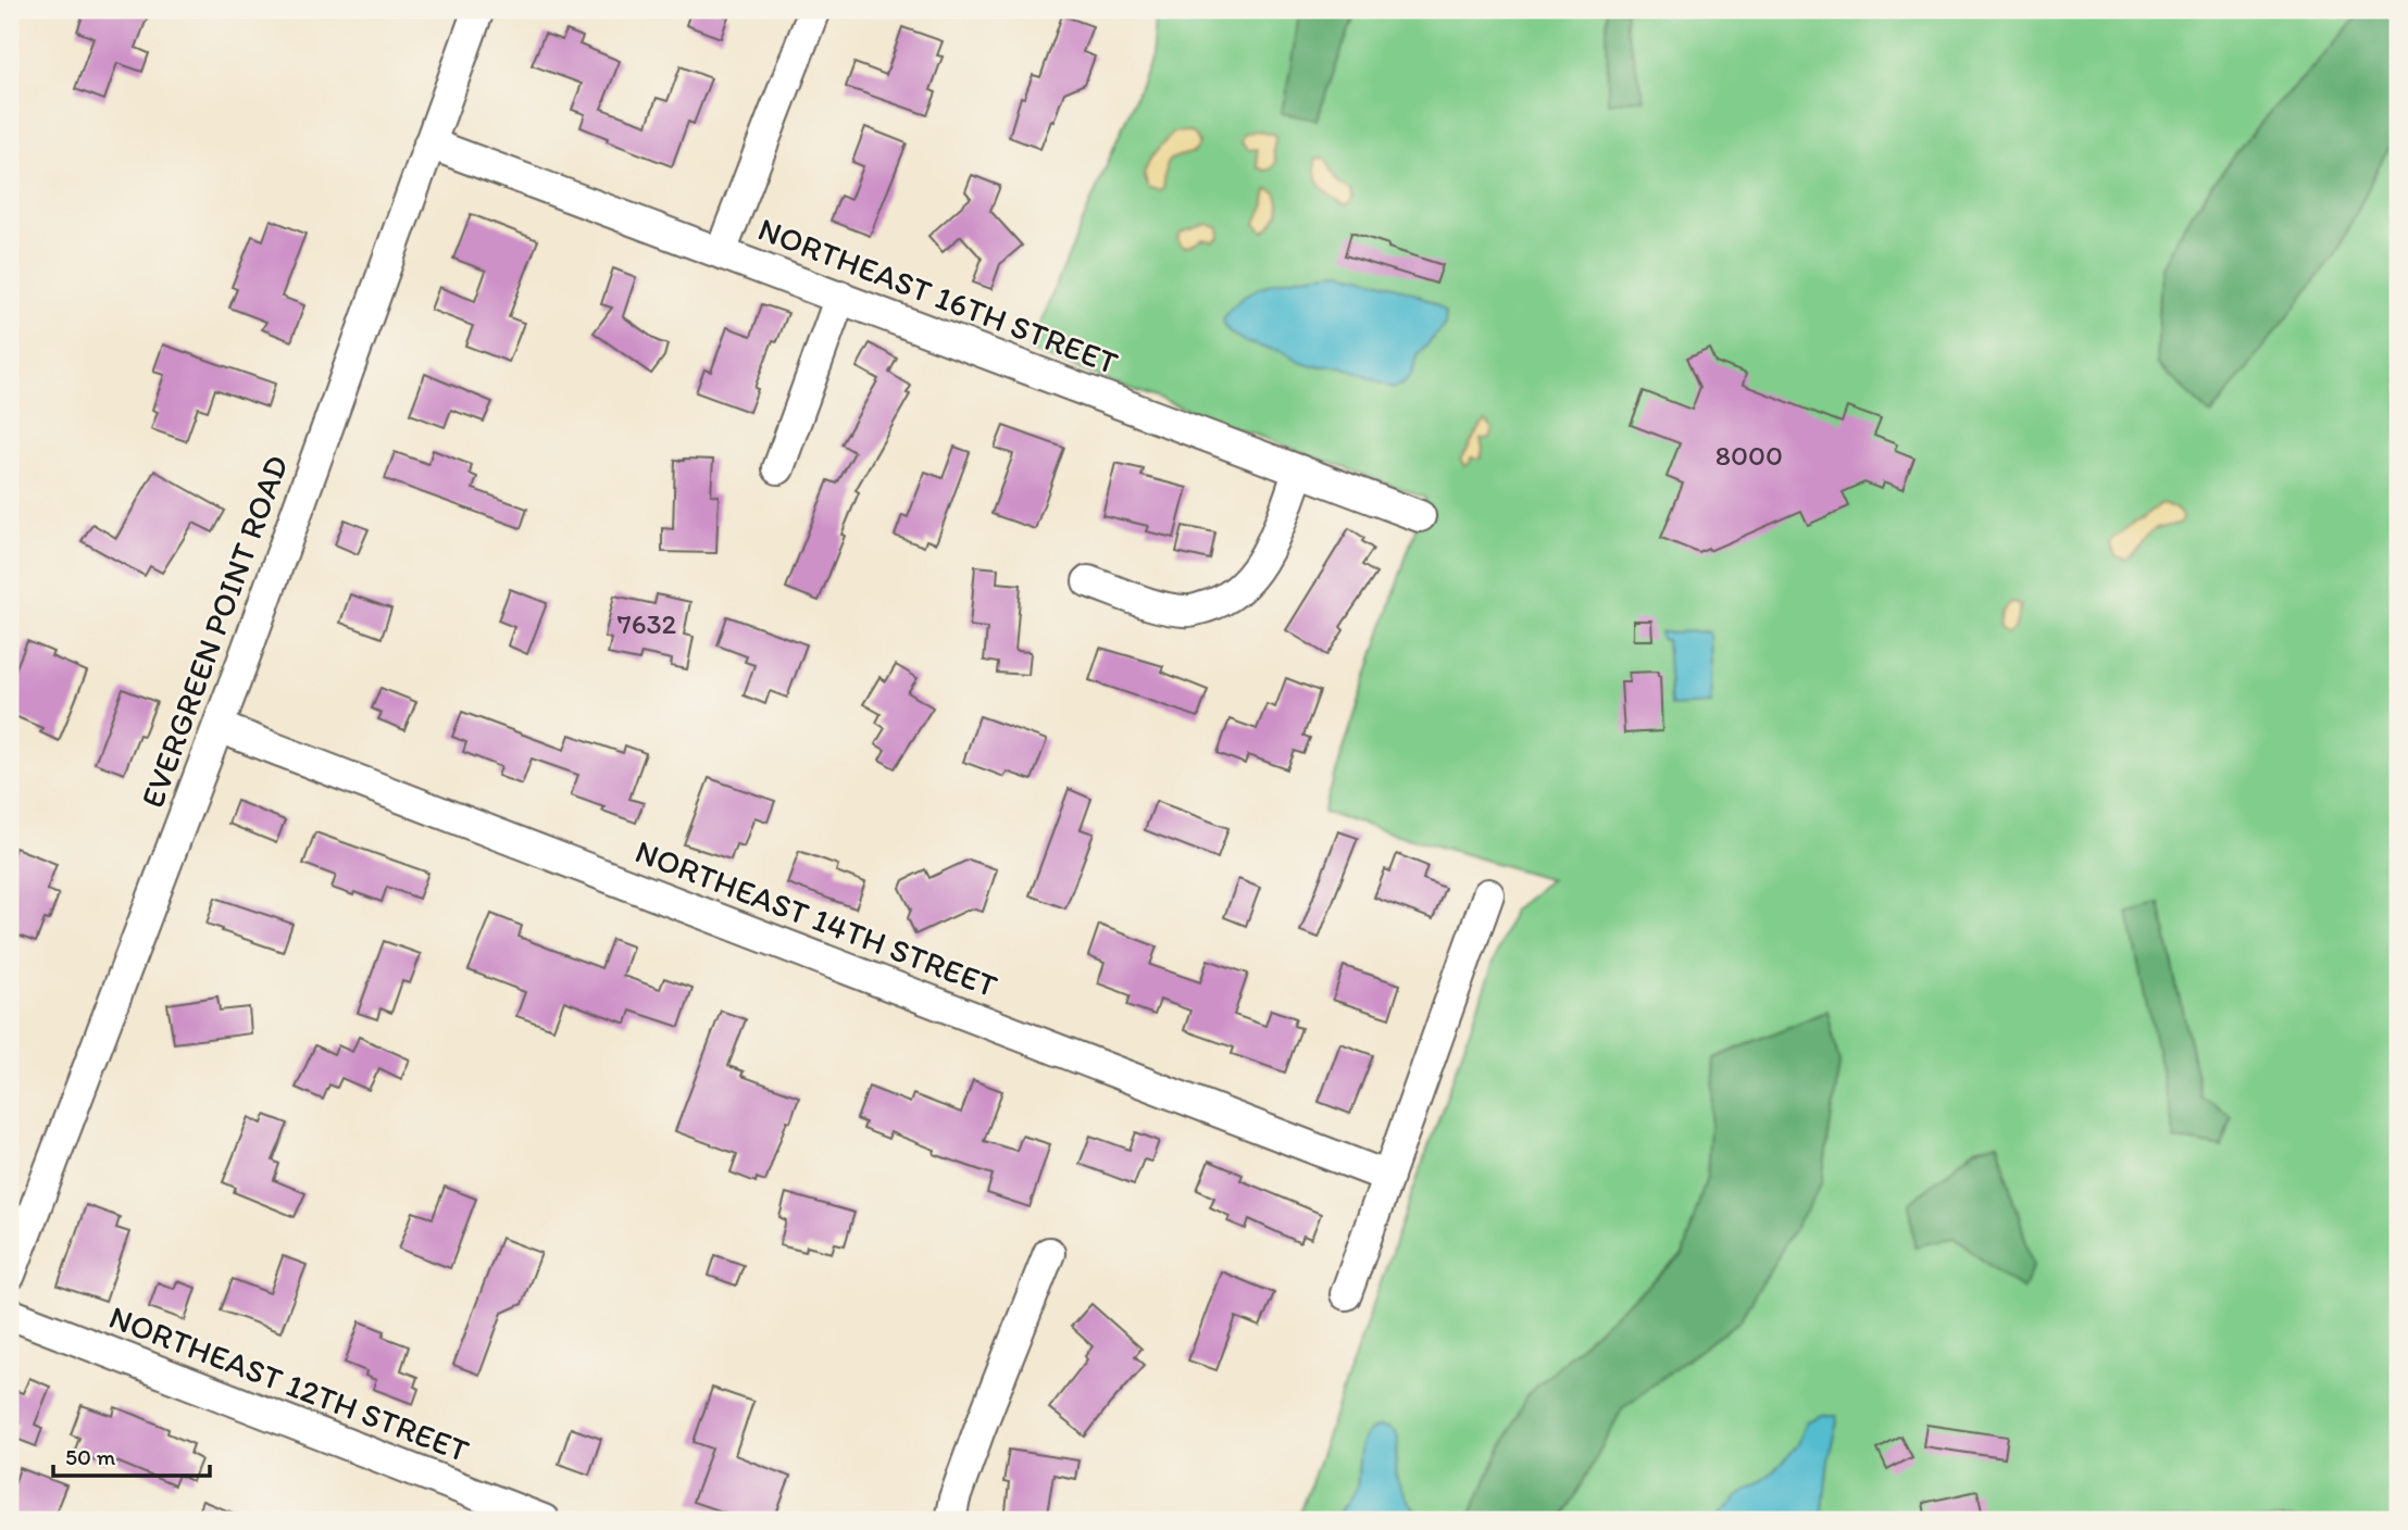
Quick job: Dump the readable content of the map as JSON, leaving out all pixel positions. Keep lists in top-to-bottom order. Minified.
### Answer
{"streets":{"street":["NORTHEAST 16TH STREET","EVERGREEN POINT ROAD","NORTHEAST 14TH STREET","NORTHEAST 12TH STREET"]},"crossings":[["NORTHEAST 16TH STREET","EVERGREEN POINT ROAD"],["EVERGREEN POINT ROAD","NORTHEAST 14TH STREET"]],"house_numbers":["8000","7632"],"scale_bar":"50 m"}
